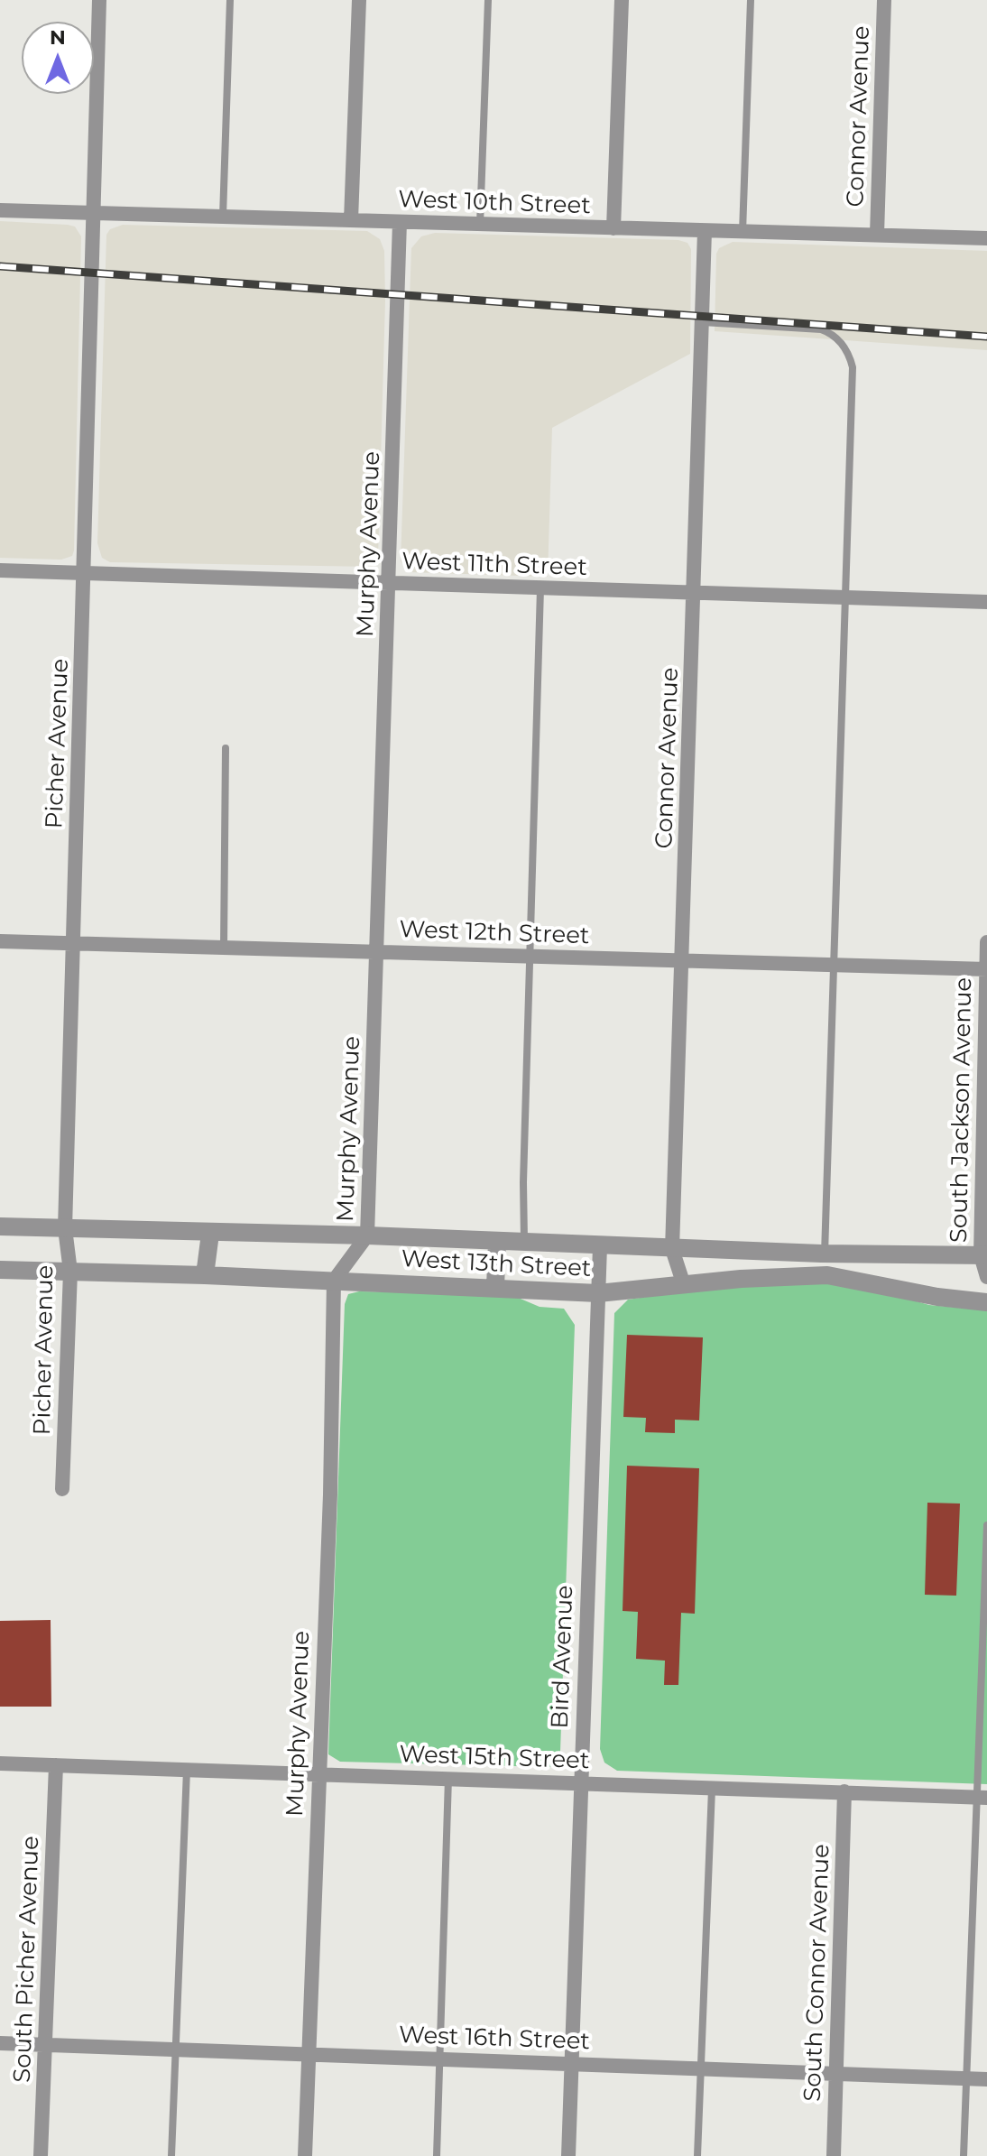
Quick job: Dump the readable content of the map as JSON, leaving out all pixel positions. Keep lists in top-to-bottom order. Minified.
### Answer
{"streets":{"street":["Connor Avenue","West 10th Street","Murphy Avenue","West 11th Street","Picher Avenue","West 12th Street","South Jackson Avenue","West 13th Street","Bird Avenue","West 15th Street","South Picher Avenue","South Connor Avenue","West 16th Street"]},"crossings":[["Connor Avenue","West 10th Street"],["Connor Avenue","West 11th Street"],["Connor Avenue","West 12th Street"],["Connor Avenue","West 13th Street"],["West 10th Street","Murphy Avenue"],["West 10th Street","Picher Avenue"],["Murphy Avenue","West 11th Street"],["Murphy Avenue","West 12th Street"],["Murphy Avenue","West 13th Street"],["Murphy Avenue","West 15th Street"],["Murphy Avenue","West 16th Street"],["West 11th Street","Picher Avenue"],["Picher Avenue","West 12th Street"],["Picher Avenue","West 13th Street"],["West 12th Street","South Jackson Avenue"],["South Jackson Avenue","West 13th Street"],["West 13th Street","Bird Avenue"],["Bird Avenue","West 15th Street"],["Bird Avenue","West 16th Street"],["West 15th Street","South Picher Avenue"],["West 15th Street","South Connor Avenue"],["South Picher Avenue","West 16th Street"],["South Connor Avenue","West 16th Street"]],"north":"top"}
